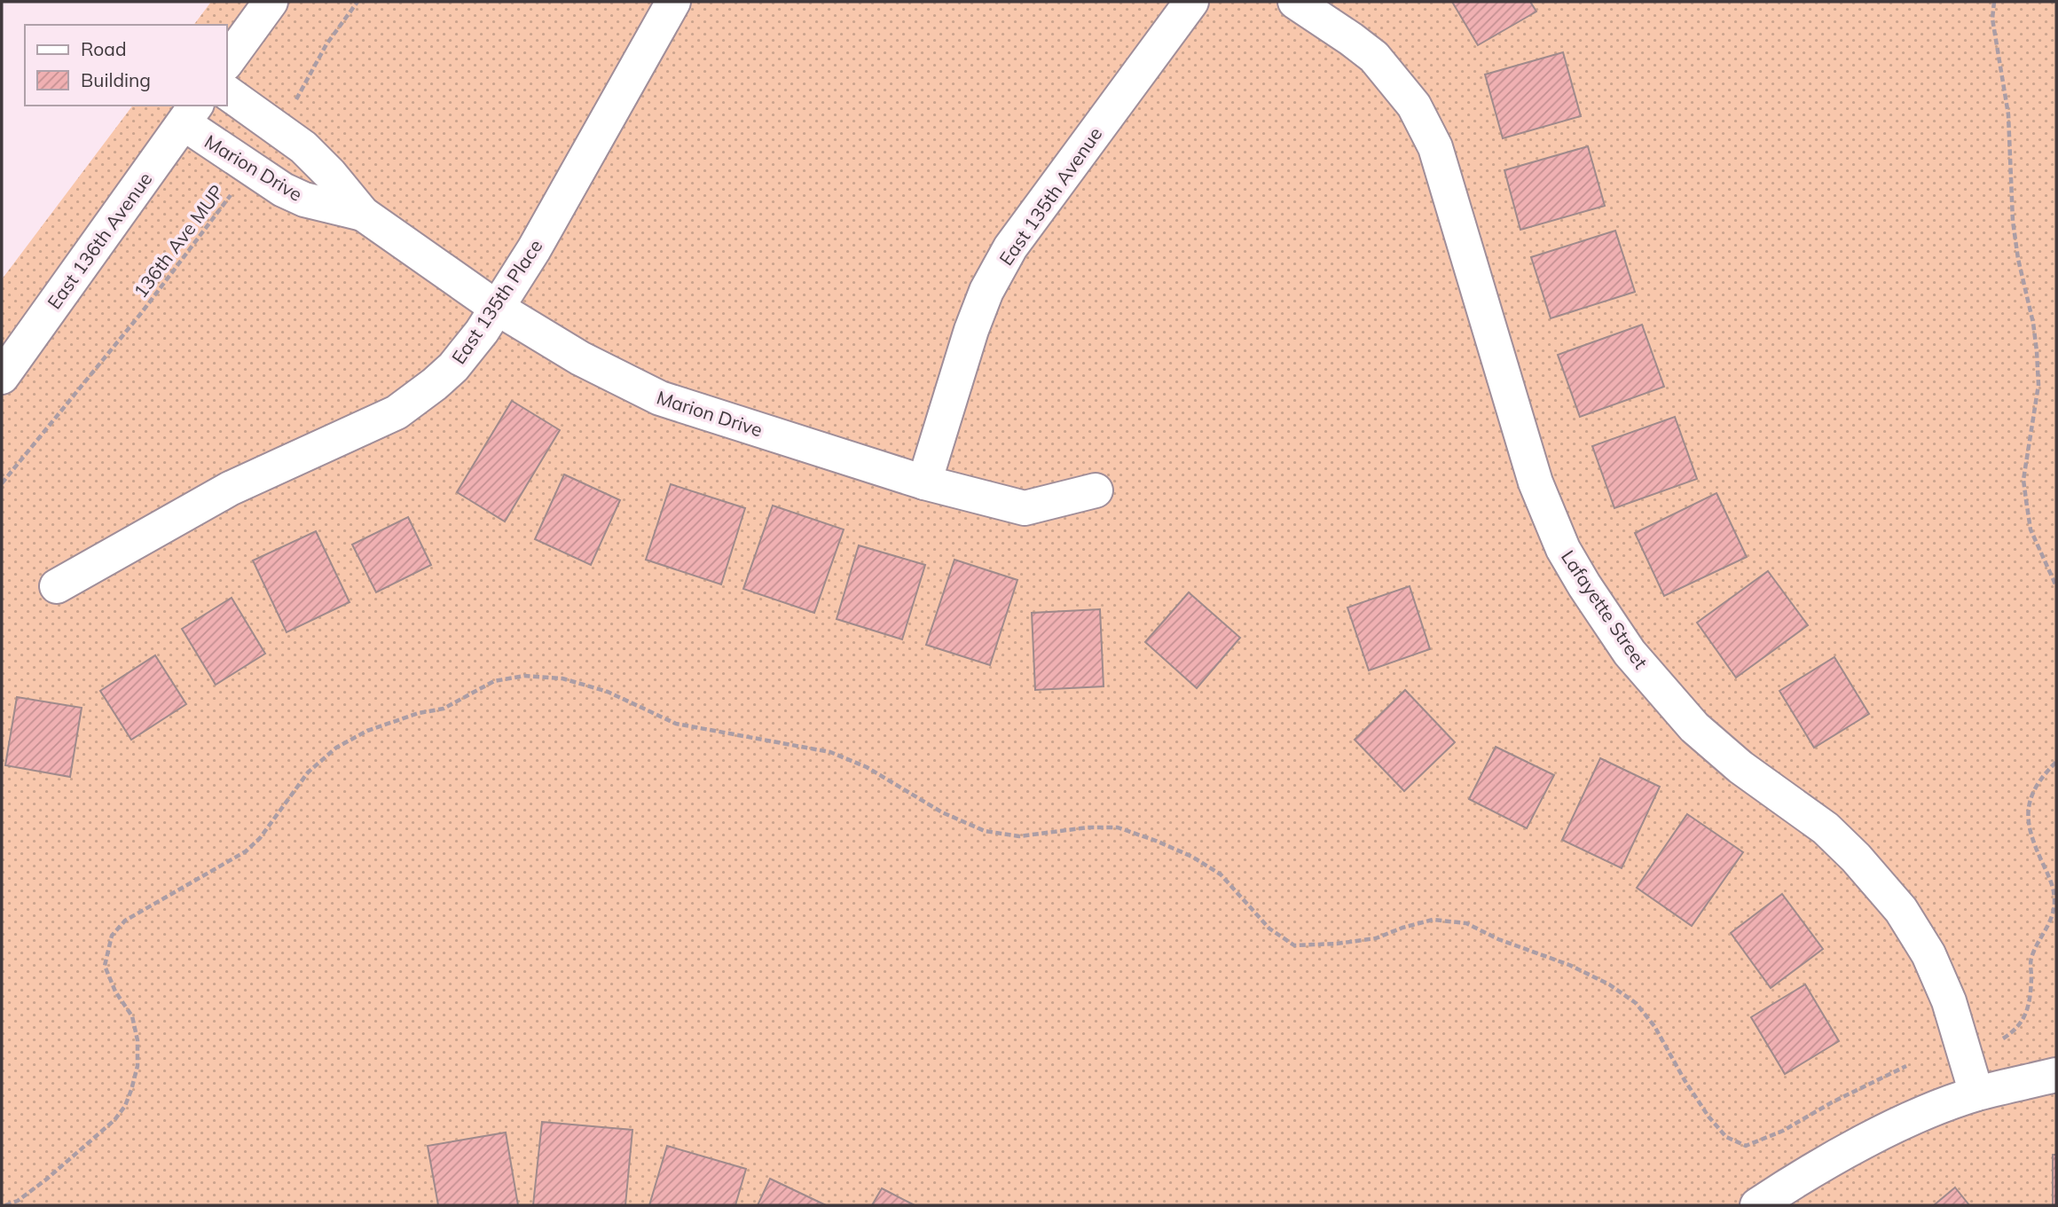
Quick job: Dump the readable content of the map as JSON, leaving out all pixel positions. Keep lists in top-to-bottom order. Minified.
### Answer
{"streets":{"street":["Marion Drive","East 135th Avenue","East 136th Avenue","East 135th Place","Lafayette Street"],"path":["136th Ave MUP"]},"crossings":[["Marion Drive","East 135th Avenue"],["Marion Drive","East 136th Avenue"],["Marion Drive","136th Ave MUP"],["Marion Drive","East 135th Place"]],"legend":["Road","Building"]}
